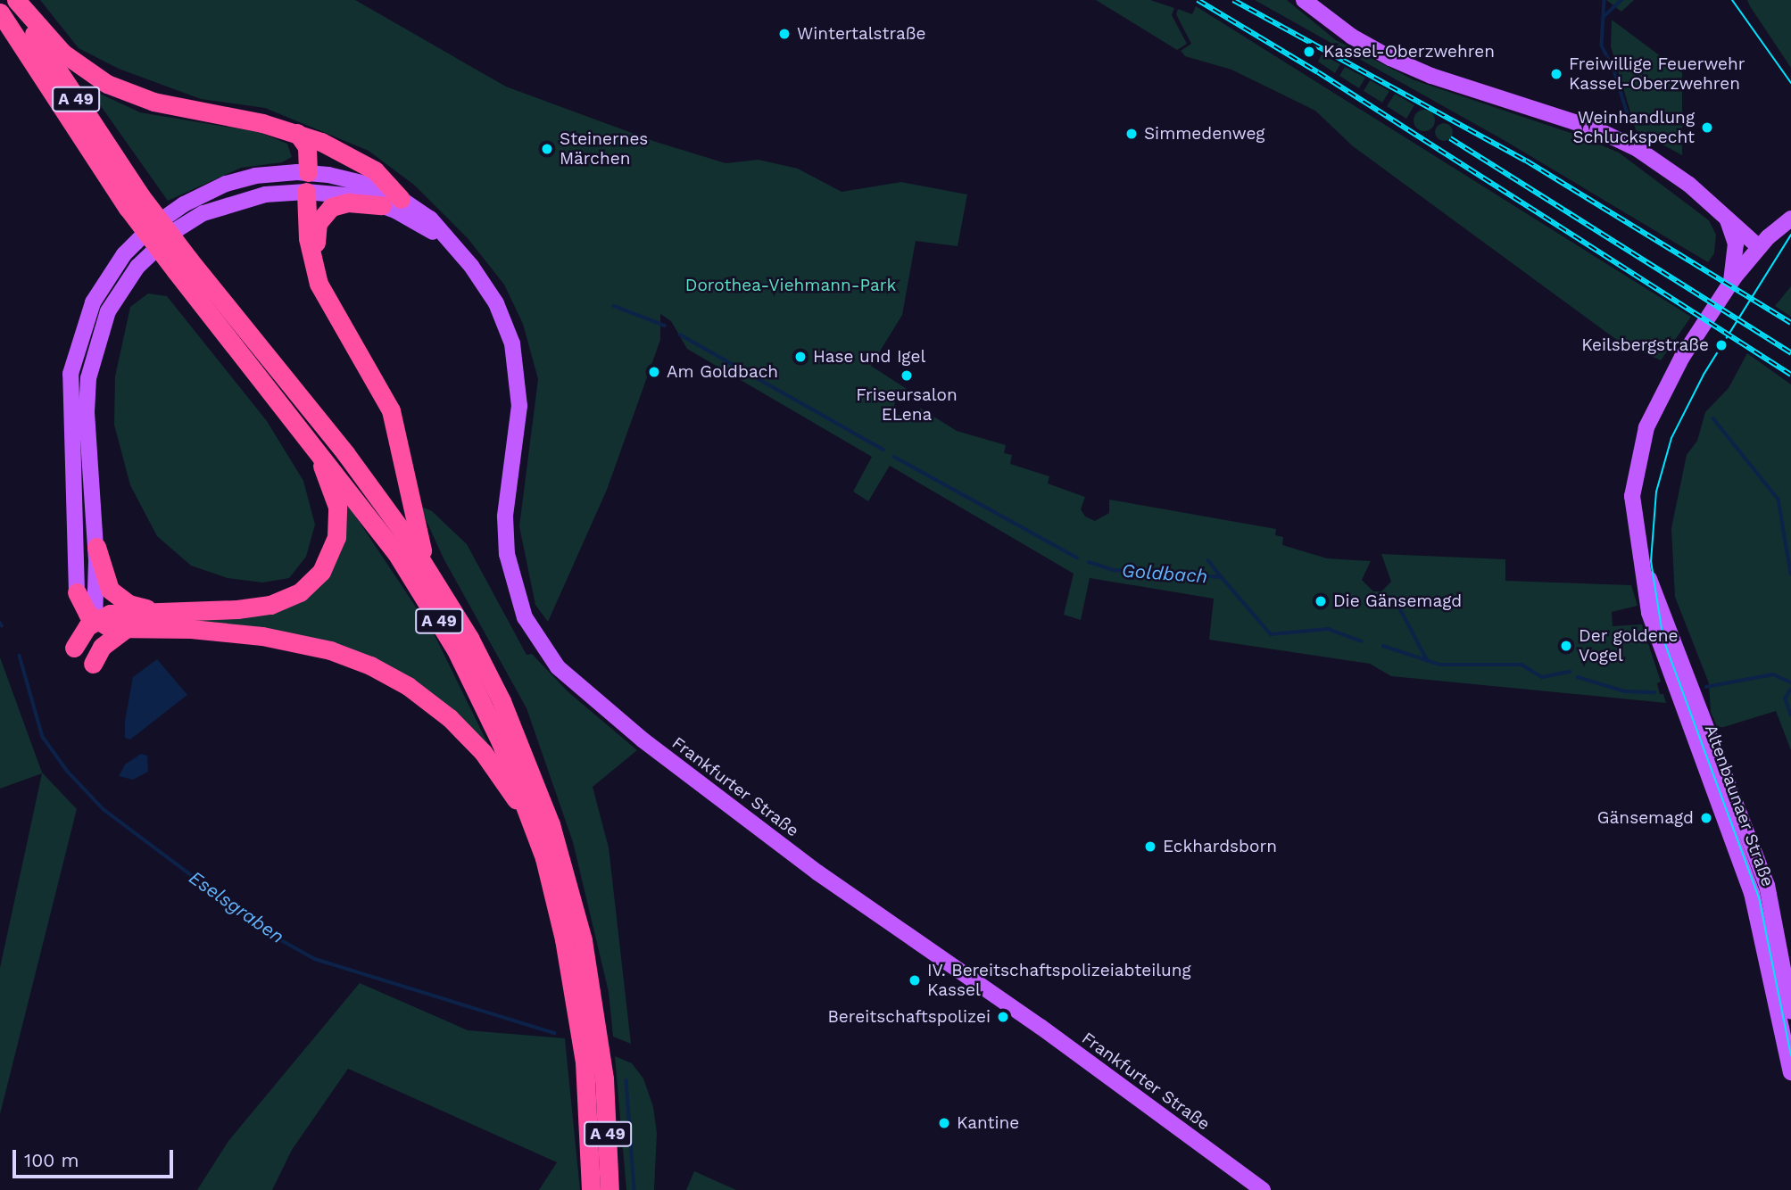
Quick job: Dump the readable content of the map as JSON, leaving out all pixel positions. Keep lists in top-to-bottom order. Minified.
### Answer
{"streets":{"highway":["A 49"],"main road":["Frankfurter Straße","Altenbaunaer Straße"]},"water":["Goldbach","Eselsgraben"],"parks":["Dorothea-Viehmann-Park"],"places":["Wintertalstraße","Kassel-Oberzwehren","Freiwillige Feuerwehr Kassel-Oberzwehren","Weinhandlung Schluckspecht","Simmedenweg","Steinernes Märchen","Keilsbergstraße","Hase und Igel","Am Goldbach","Friseursalon ELena","Die Gänsemagd","Der goldene Vogel","Gänsemagd","Eckhardsborn","IV. Bereitschaftspolizeiabteilung Kassel","Bereitschaftspolizei","Kantine"],"scale_bar":"100 m"}
